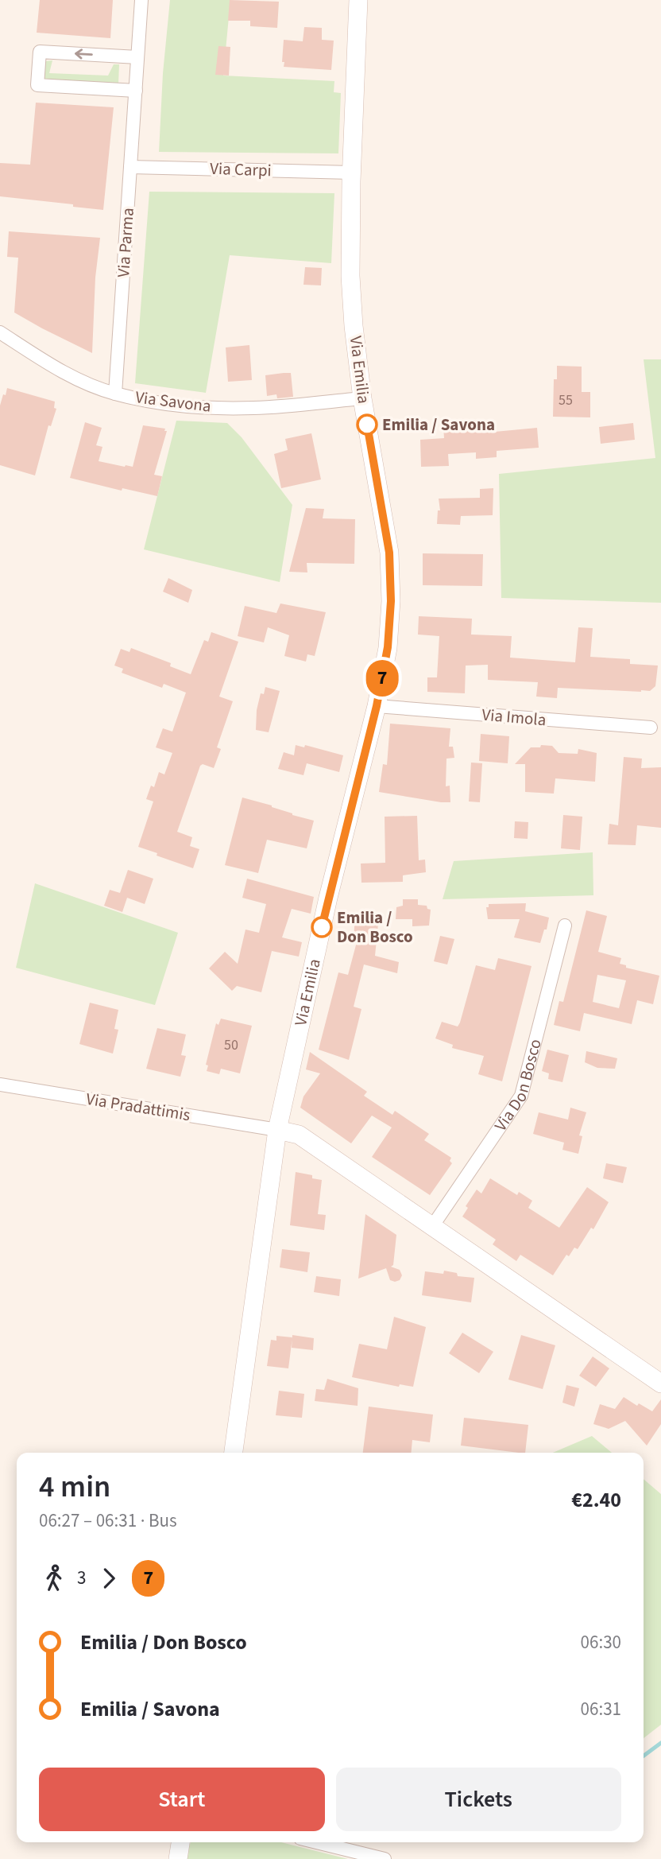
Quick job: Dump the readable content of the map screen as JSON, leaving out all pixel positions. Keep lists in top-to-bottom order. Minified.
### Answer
{"streets":{"street":["Via Carpi","Via Parma","Via Emilia","Via Savona","Via Imola","Via Don Bosco","Via Pradattimis"]},"crossings":[["Via Carpi","Via Parma"],["Via Carpi","Via Emilia"],["Via Parma","Via Savona"],["Via Emilia","Via Savona"],["Via Emilia","Via Imola"],["Via Emilia","Via Pradattimis"]],"places":["Emilia / Savona","Emilia / Don Bosco"],"lines":["bus line 7"],"house_numbers":["55","50"],"page":{"on_map":"7","heading":["4 min","06:27 – 06:31 · Bus","€2.40"],"legs":["3","7"],"list":[{"name":"Emilia / Don Bosco","value":"06:30"},{"name":"Emilia / Savona","value":"06:31"}],"buttons":["Start","Tickets"]}}
